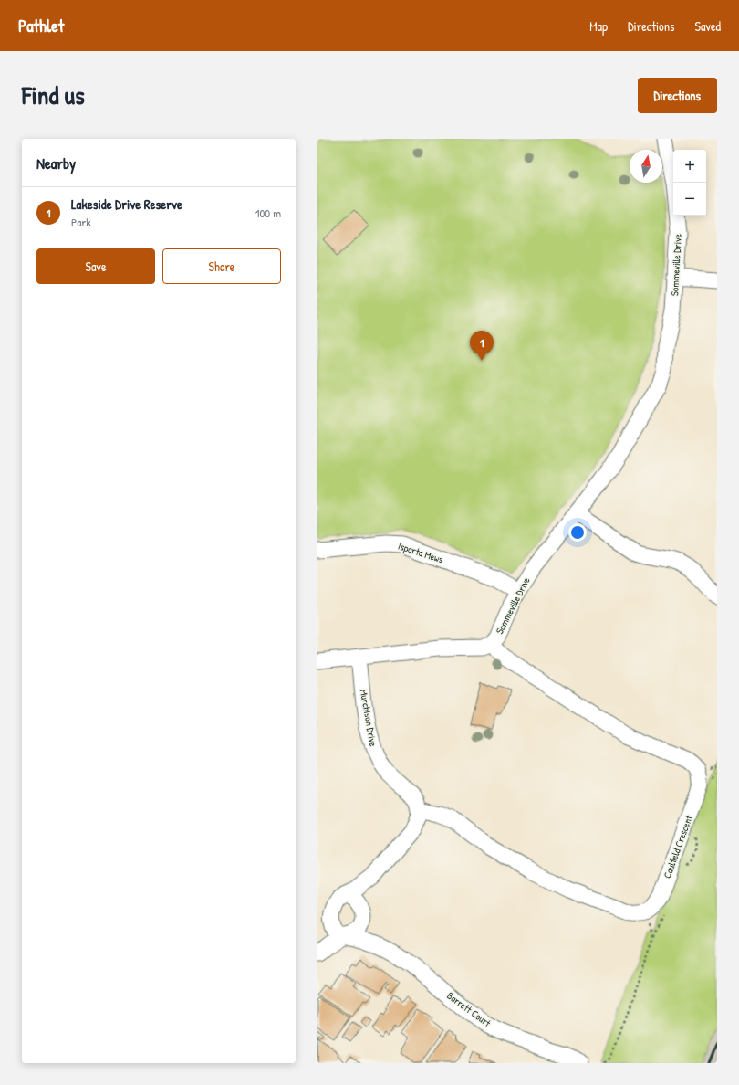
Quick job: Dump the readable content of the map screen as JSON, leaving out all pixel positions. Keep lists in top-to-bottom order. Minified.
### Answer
{"streets":{"street":["Sommeville Drive","Isparta Mews","Murchison Drive","Caulfield Crescent","Barrett Court"]},"crossings":[["Sommeville Drive","Isparta Mews"],["Sommeville Drive","Murchison Drive"],["Sommeville Drive","Caulfield Crescent"],["Murchison Drive","Caulfield Crescent"]],"north":"top","page":{"header":"Pathlet","nav":["Map","Directions","Saved"],"title":"Find us","buttons":["Directions",["Save","Share"]],"heading":"Nearby","map_buttons":["+","−"],"list":[{"mark":"1","name":"Lakeside Drive Reserve","note":"Park","value":"100 m"}],"pins":"1"}}
